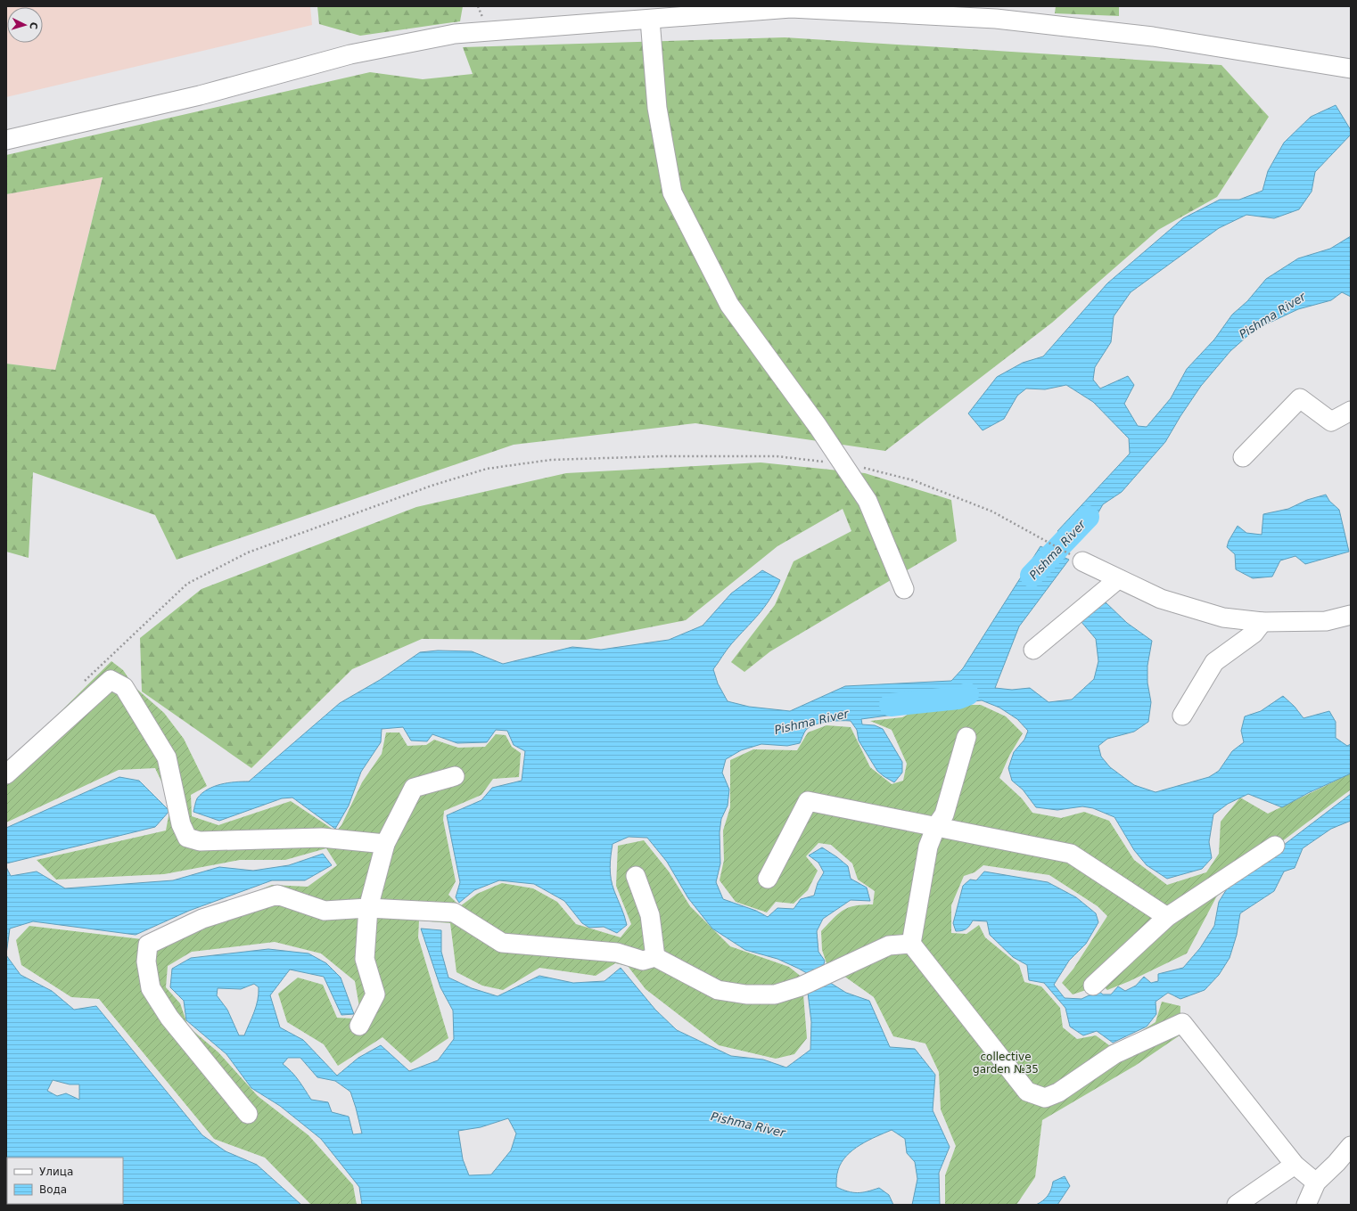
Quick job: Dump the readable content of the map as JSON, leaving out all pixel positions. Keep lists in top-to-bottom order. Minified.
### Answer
{"water":["Pishma River"],"parks":["collective garden №35"],"legend":["Улица","Вода"],"north":"right"}
